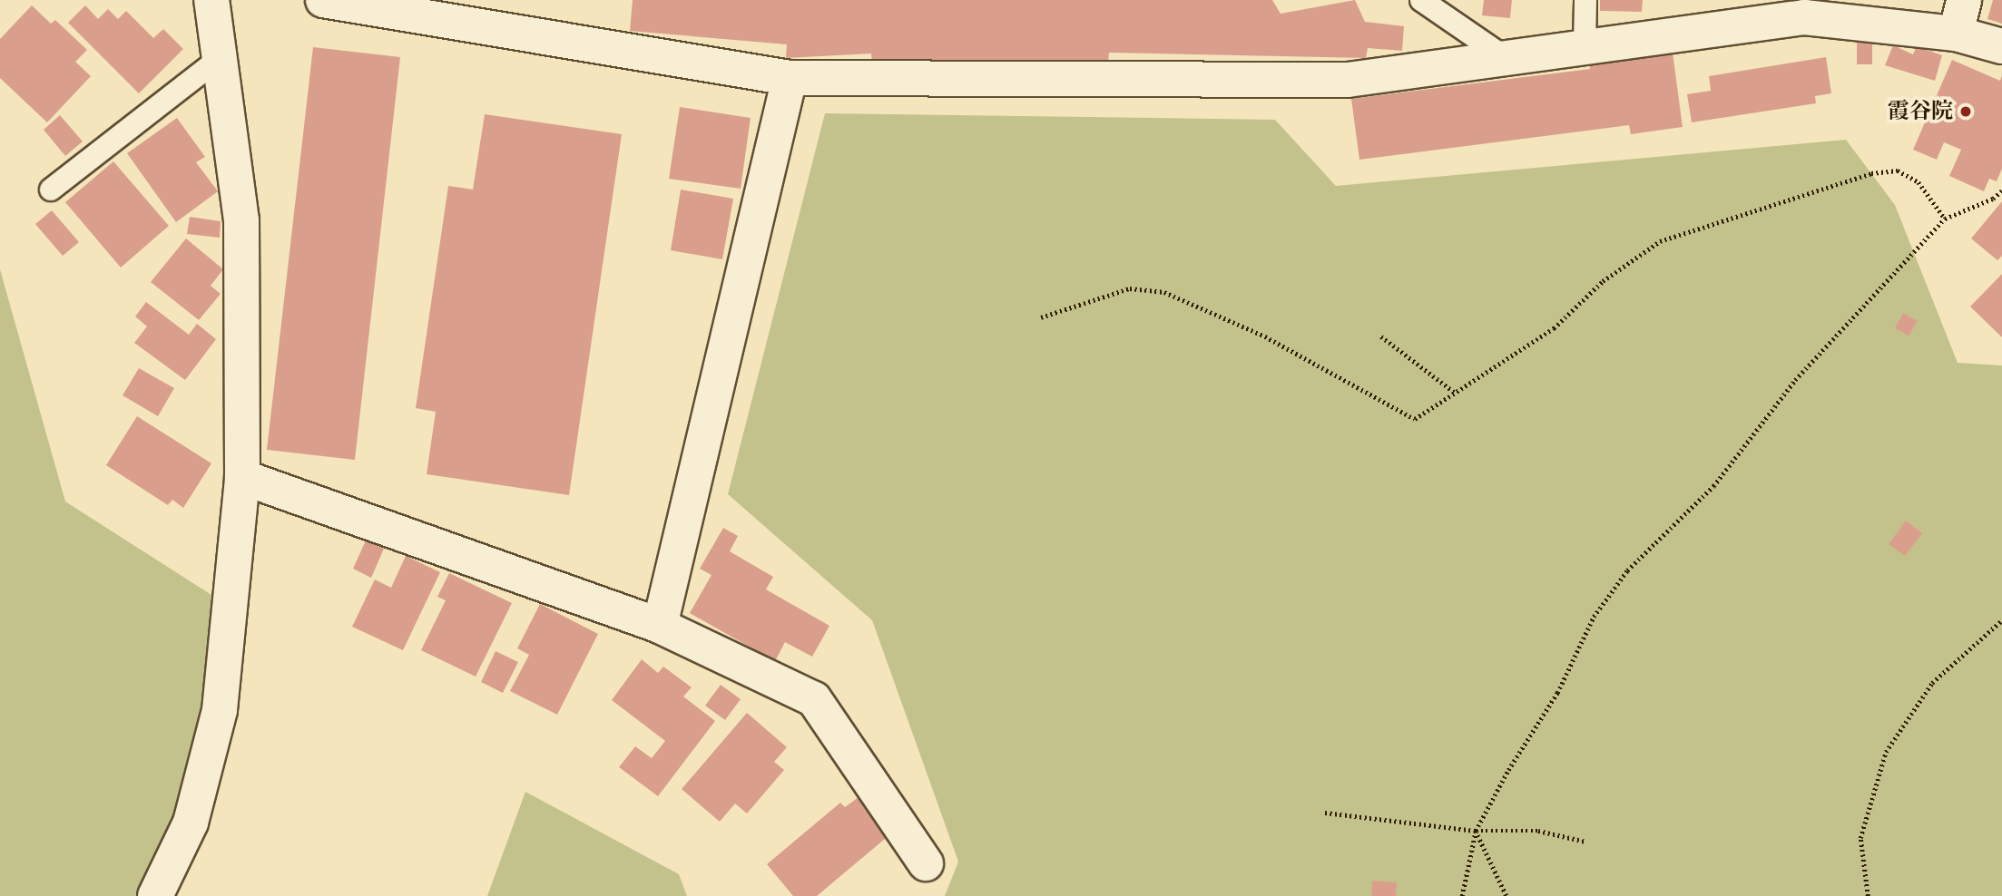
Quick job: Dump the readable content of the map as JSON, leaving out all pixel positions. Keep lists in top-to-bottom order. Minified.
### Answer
{"places":["霞谷院"]}
